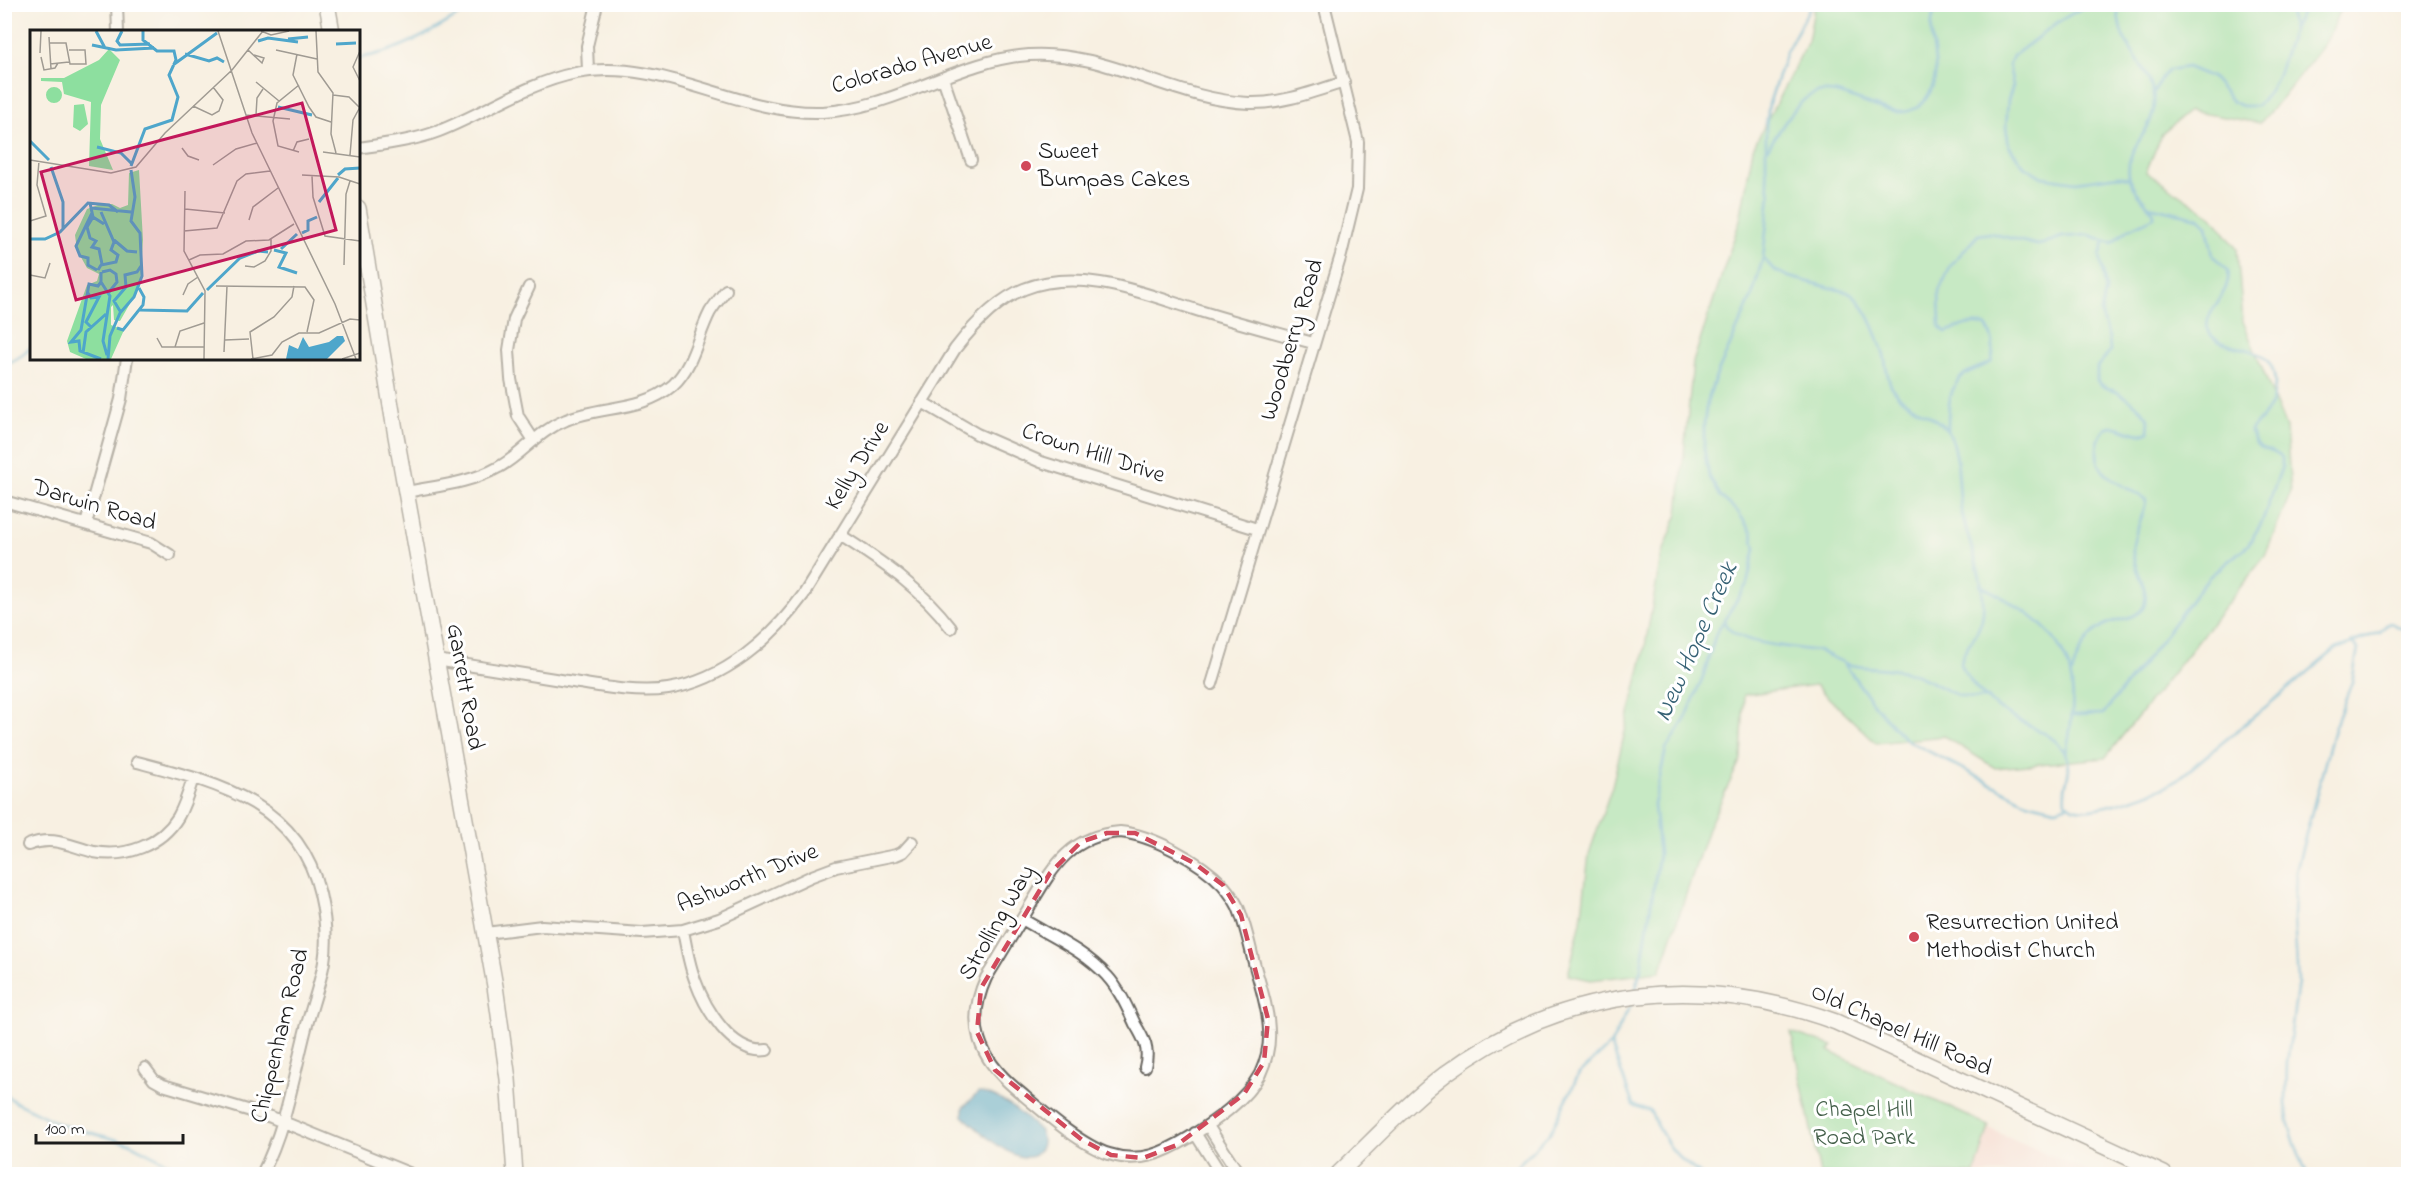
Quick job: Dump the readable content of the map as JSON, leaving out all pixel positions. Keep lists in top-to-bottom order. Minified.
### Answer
{"streets":{"street":["Colorado Avenue","Woodberry Road","Crown Hill Drive","Kelly Drive","Darwin Road","Garrett Road","Ashworth Drive","Strolling Way","Old Chapel Hill Road","Chippenham Road"]},"crossings":[["Colorado Avenue","Woodberry Road"],["Woodberry Road","Crown Hill Drive"],["Woodberry Road","Kelly Drive"],["Crown Hill Drive","Kelly Drive"],["Kelly Drive","Garrett Road"],["Garrett Road","Ashworth Drive"]],"water":["New Hope Creek"],"parks":["Chapel Hill Road Park"],"places":["Sweet Bumpas Cakes","Resurrection United Methodist Church"],"scale_bar":"100 m"}
